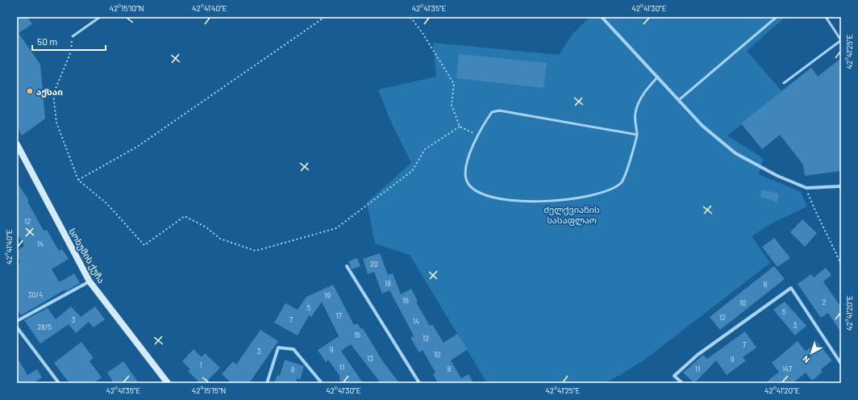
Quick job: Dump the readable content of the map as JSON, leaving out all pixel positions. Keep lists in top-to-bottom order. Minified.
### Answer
{"streets":{"street":["სოხუმის ქუჩა"]},"parks":["ძელქვიანის სასაფლაო"],"places":["აქსაი"],"house_numbers":["12","14","20","18","8","30/4","19","16","2","10","5","5","17","12","3","7","14","3","28/5","15","12","7","9","3","10","13","9","1","11","8","11","147","8"],"scale_bar":"50 m","north":"bottom left","coordinates":["42°15'10\"N","42°41'40\"E","42°41'35\"E","42°41'30\"E","42°41'25\"E","42°41'20\"E","42°15'15\"N"]}
